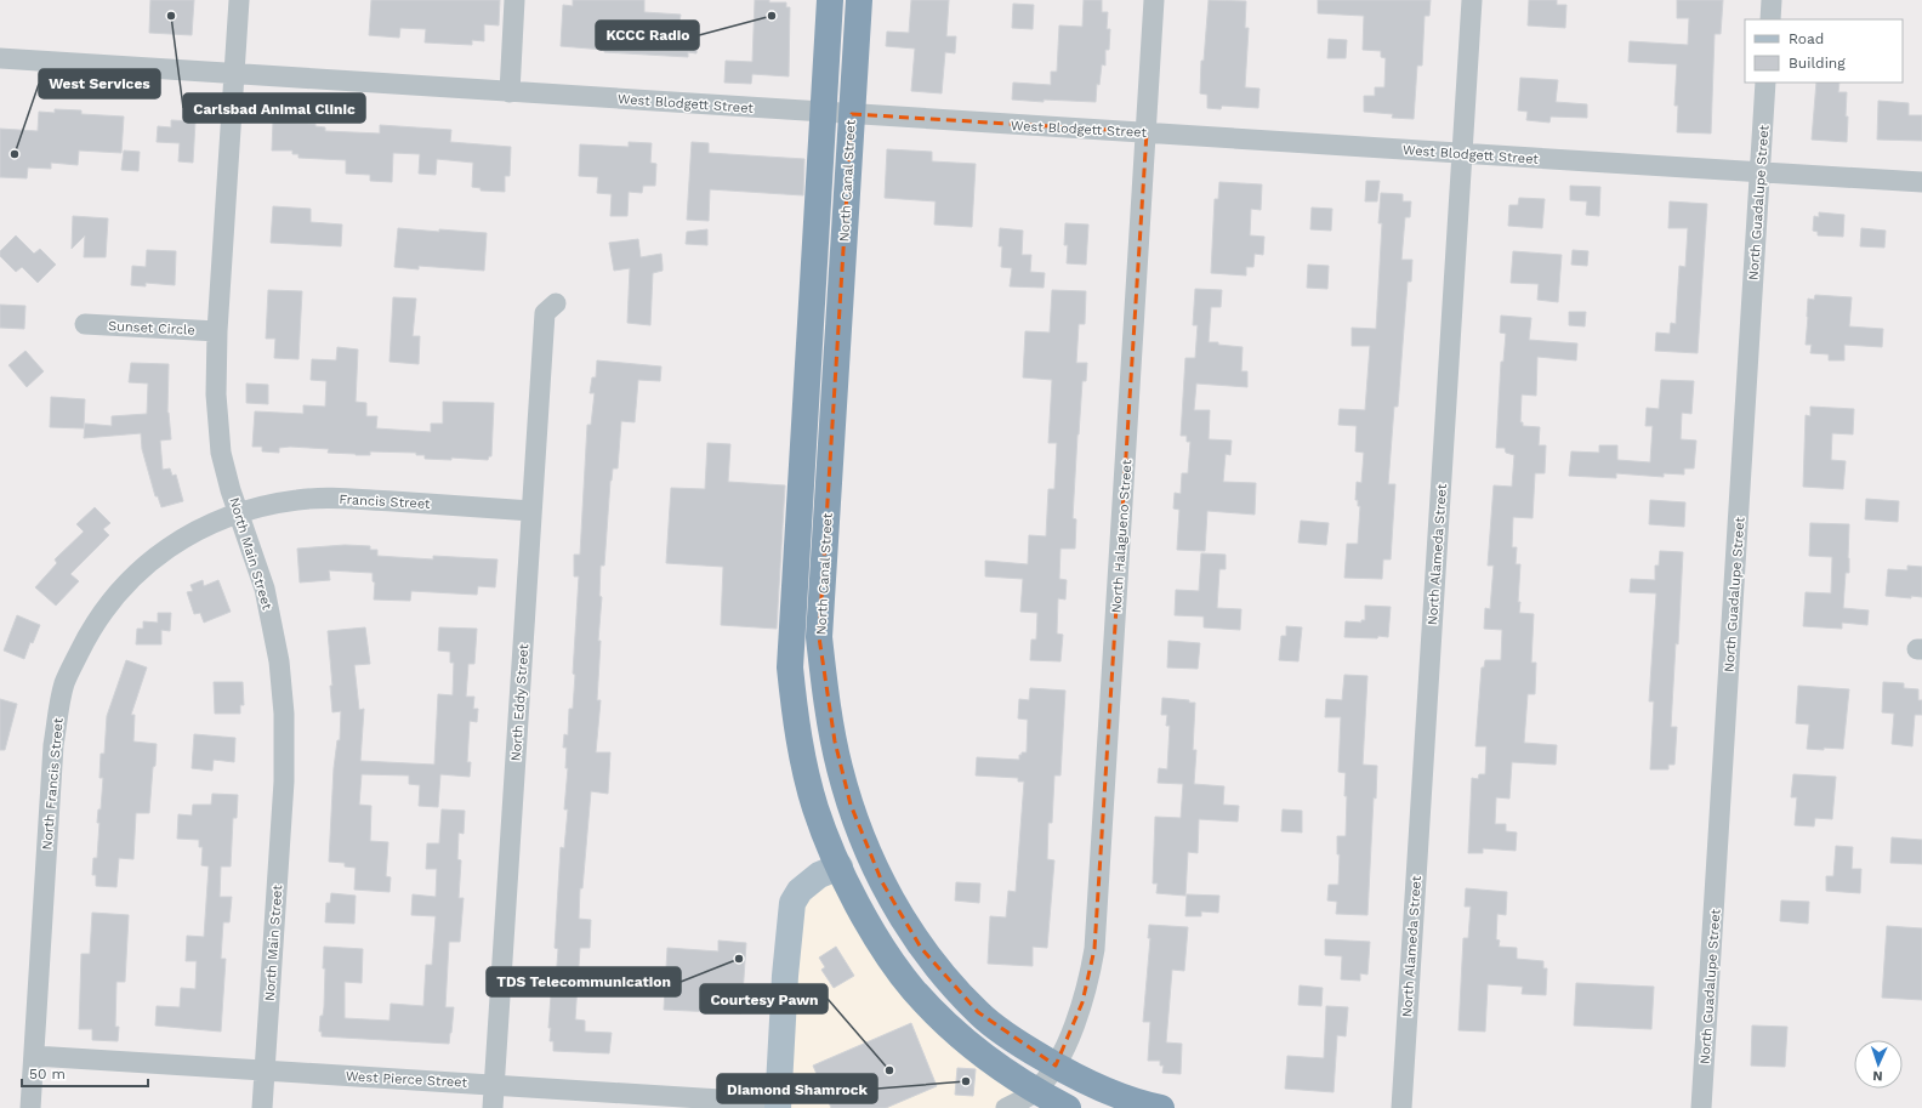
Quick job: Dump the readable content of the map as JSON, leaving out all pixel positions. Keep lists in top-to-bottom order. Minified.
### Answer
{"streets":{"highway":["North Canal Street"],"street":["West Blodgett Street","North Guadalupe Street","Sunset Circle","Francis Street","North Halagueno Street","North Main Street","North Alameda Street","North Eddy Street","North Francis Street","West Pierce Street"]},"crossings":[["West Blodgett Street","North Canal Street"],["West Blodgett Street","North Guadalupe Street"],["West Blodgett Street","North Halagueno Street"],["West Blodgett Street","North Main Street"],["West Blodgett Street","North Alameda Street"],["North Canal Street","North Halagueno Street"],["Sunset Circle","North Main Street"],["Francis Street","North Main Street"],["Francis Street","North Eddy Street"],["Francis Street","North Francis Street"],["North Main Street","North Francis Street"],["North Main Street","West Pierce Street"],["North Eddy Street","West Pierce Street"],["North Francis Street","West Pierce Street"]],"places":["Carlsbad Animal Clinic","KCCC Radio","West Services","TDS Telecommunication","Courtesy Pawn","Diamond Shamrock"],"legend":["Road","Building"],"scale_bar":"50 m","north":"bottom"}
